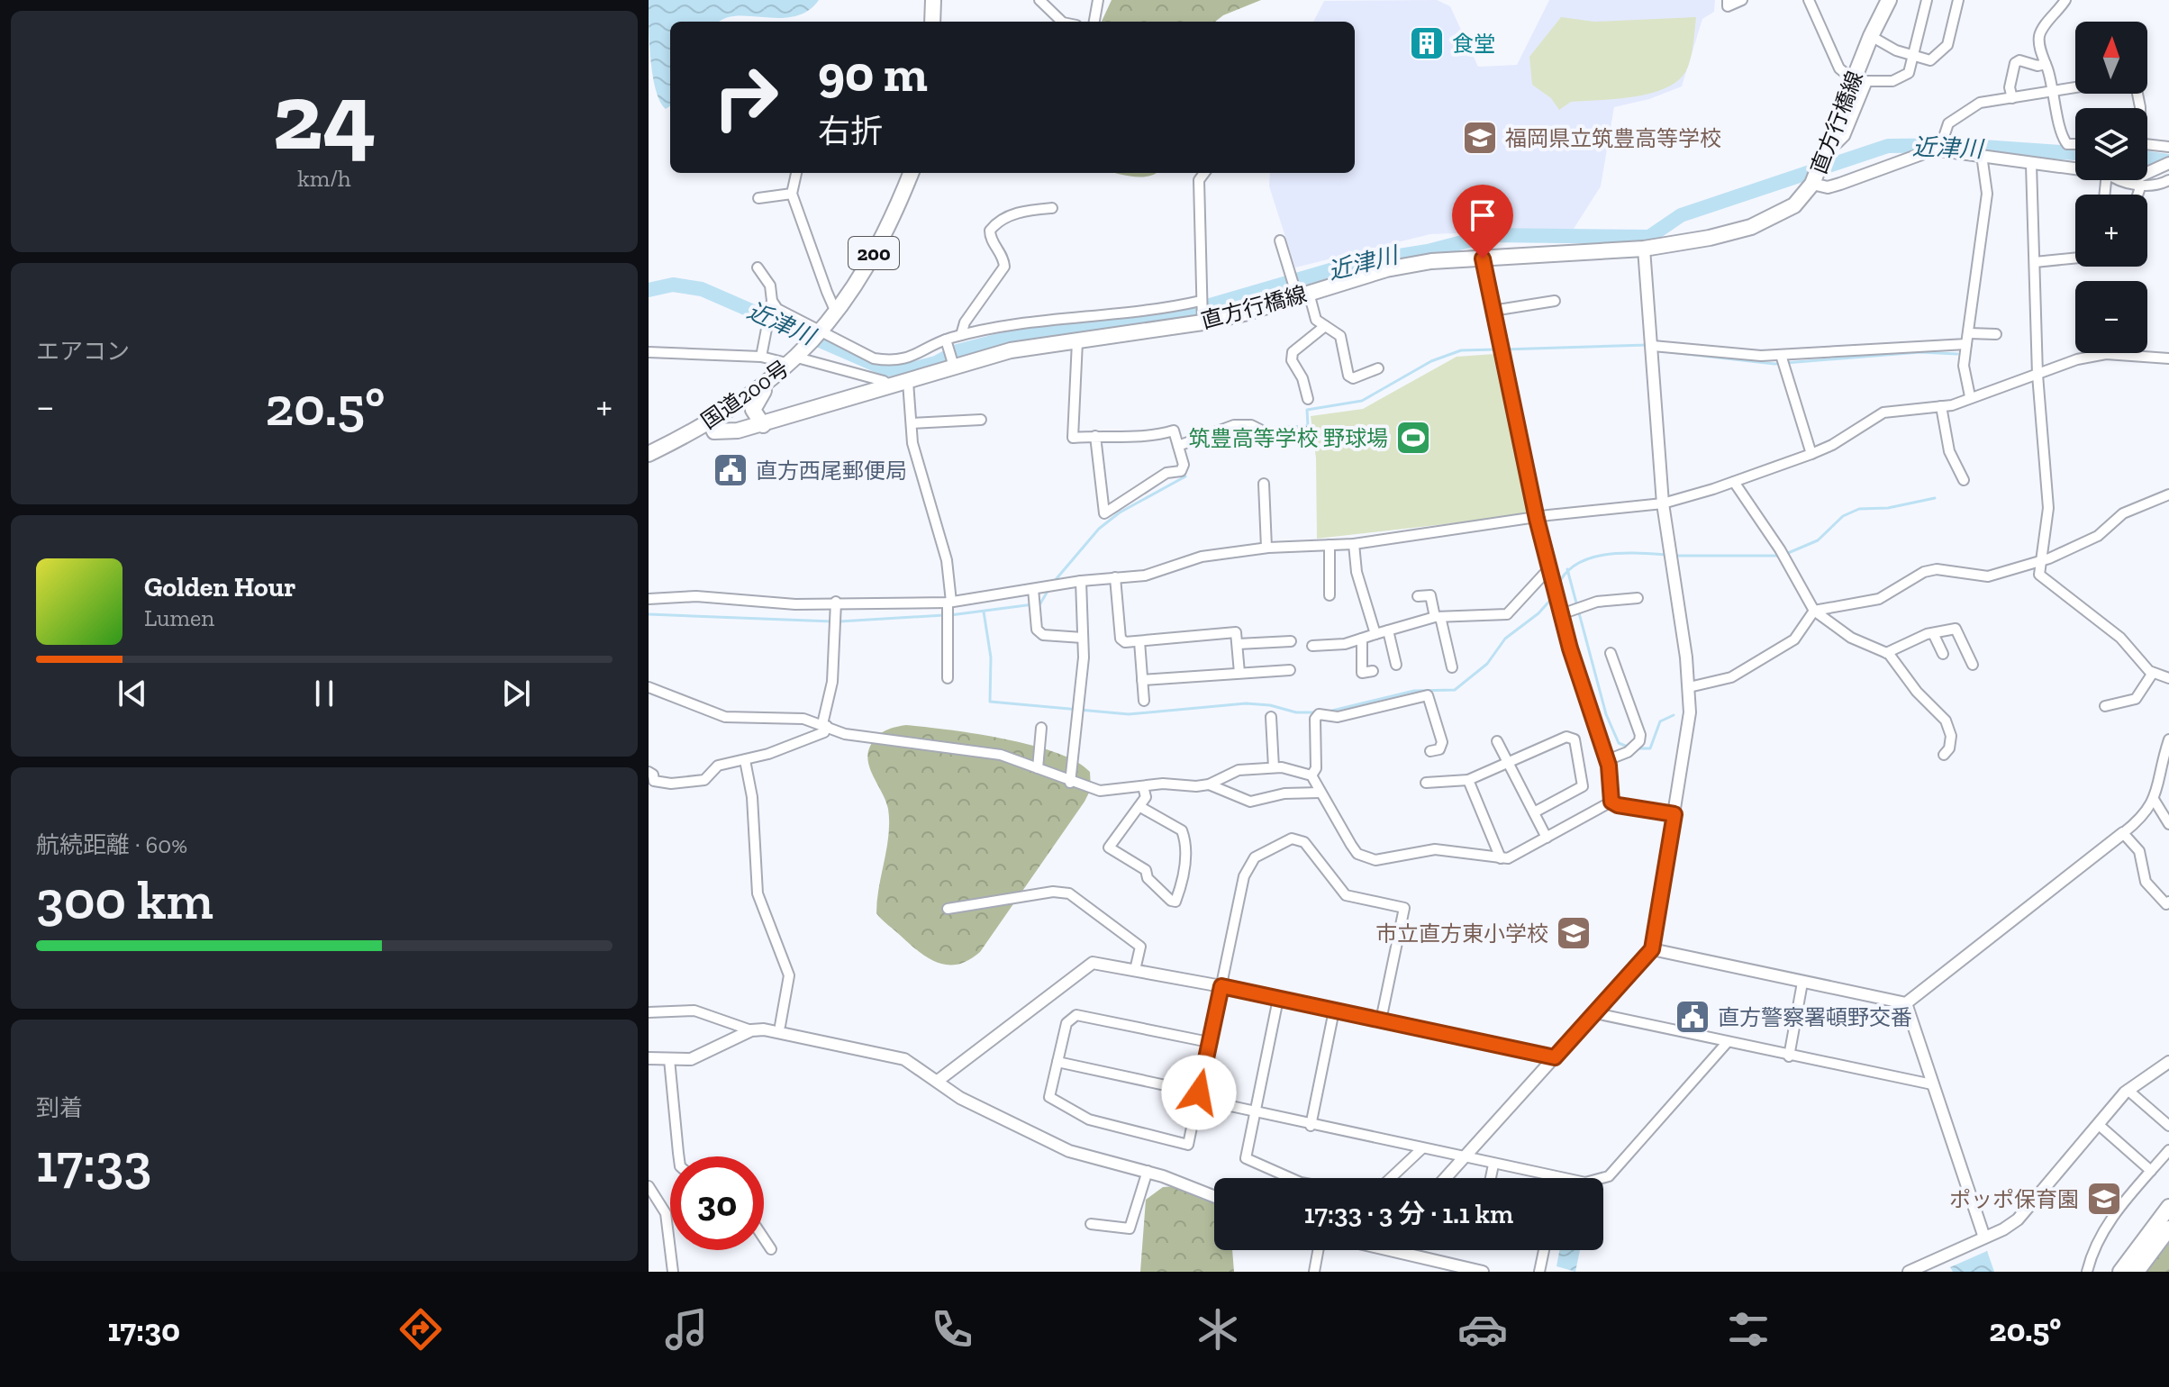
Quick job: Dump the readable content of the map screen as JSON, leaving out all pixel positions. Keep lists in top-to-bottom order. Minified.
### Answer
{"streets":{"main road":["直方行橋線","200","国道200号"]},"crossings":[["直方行橋線","国道200号"]],"water":["近津川"],"places":{"building":["食堂"],"school or university":["福岡県立筑豊高等学校","市立直方東小学校","ポッポ保育園"],"sports":["筑豊高等学校 野球場"],"public building":["直方西尾郵便局","直方警察署頓野交番"]},"north":"top","page":{"tile":[["24","km/h"],"エアコン",["航続距離 · 60%","300 km"],["到着","17:33"]],"map_buttons":["+","−"],"turn":["90 m","右折"],"heat":["−","20.5°","+"],"song":["Golden Hour","Lumen"],"limit":"30","trip":"17:33 · 3 分 · 1.1 km","tabs":["17:30","20.5°"]}}
